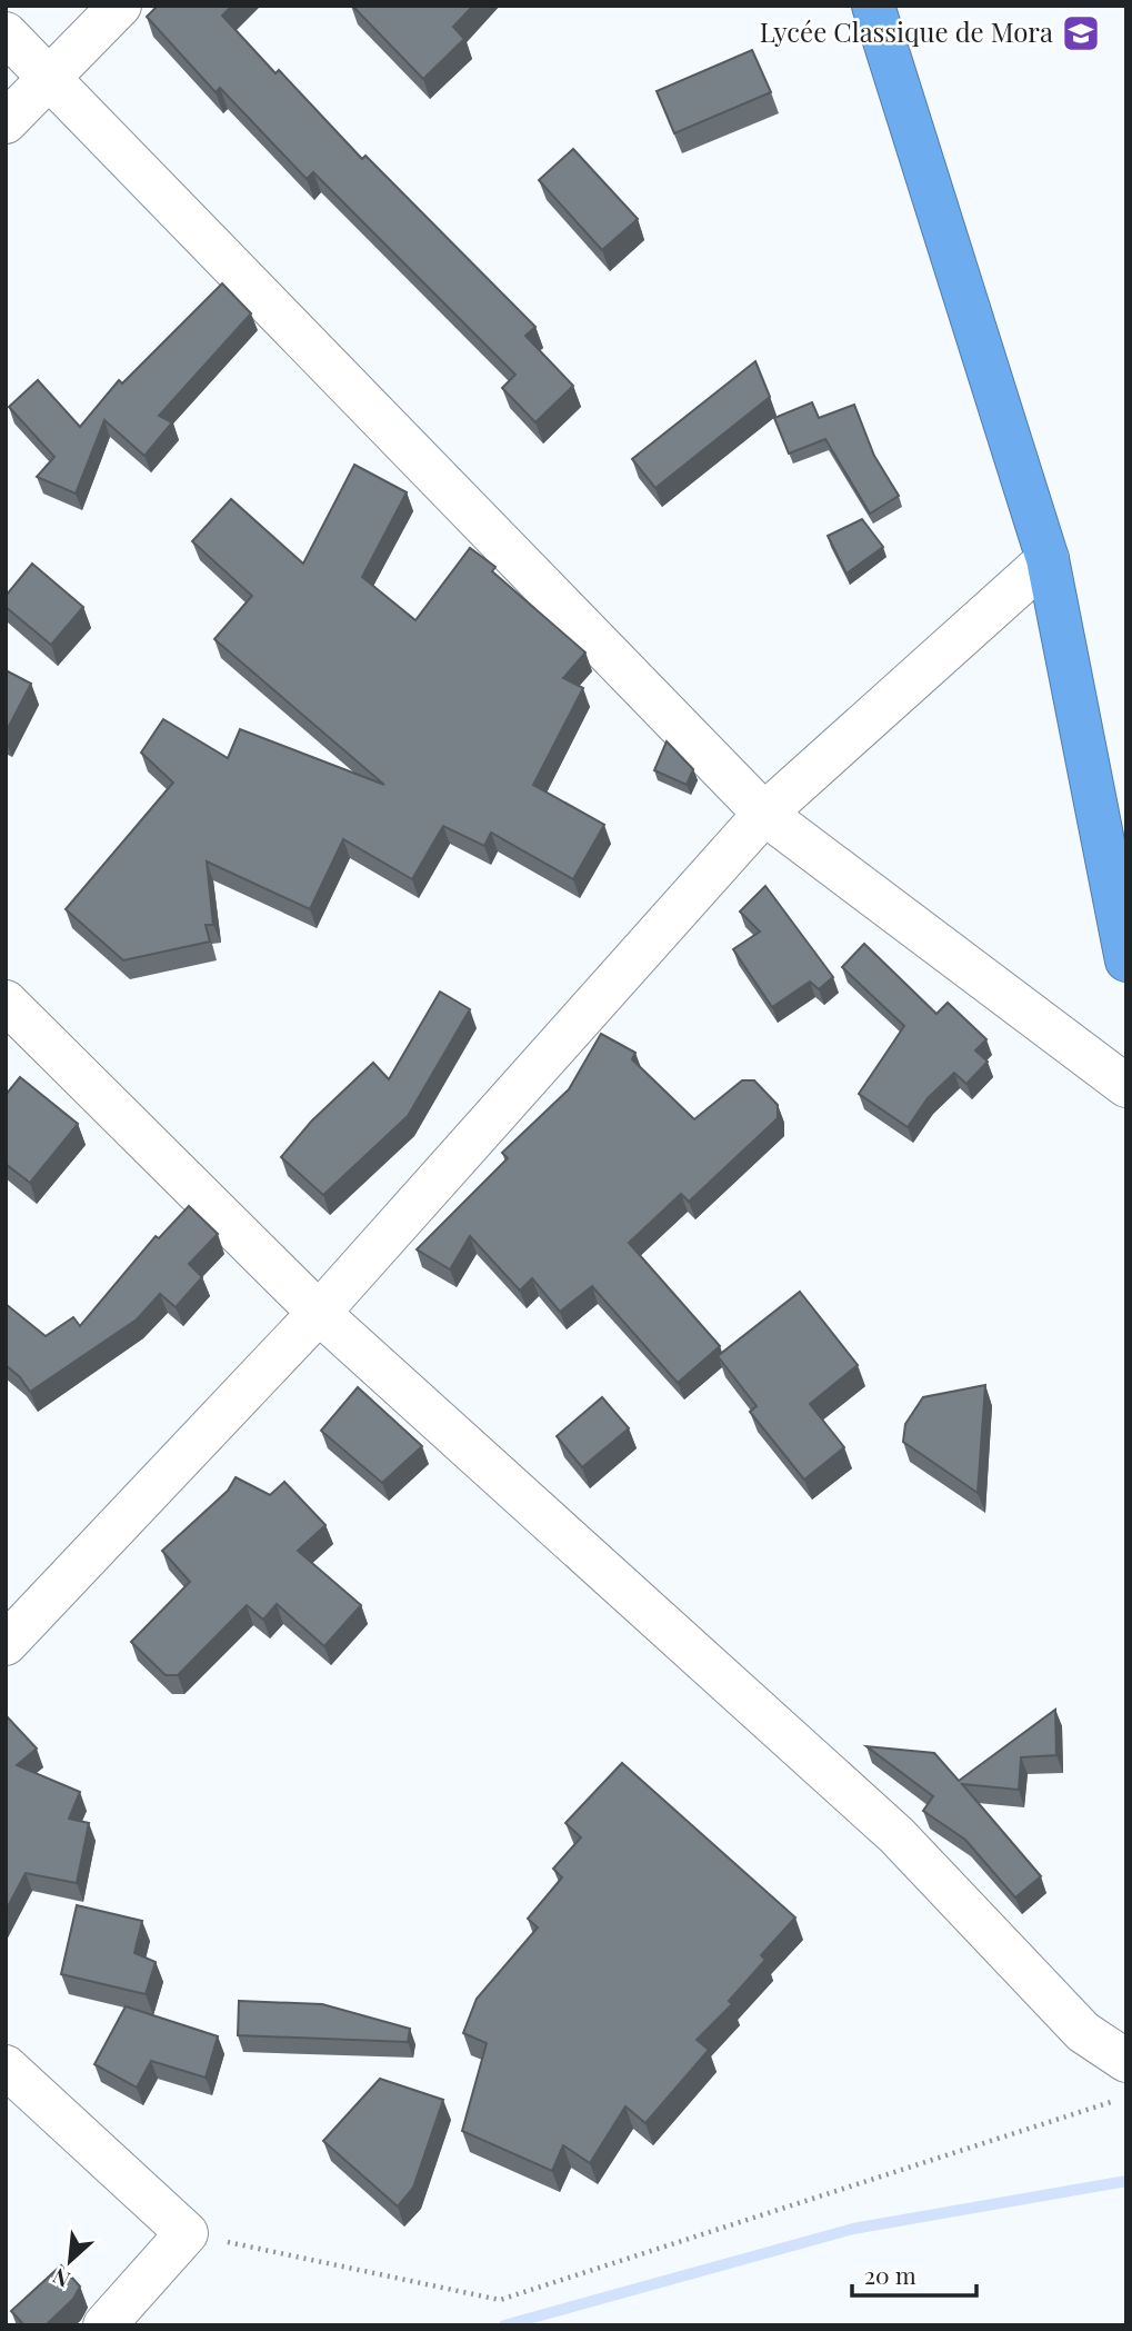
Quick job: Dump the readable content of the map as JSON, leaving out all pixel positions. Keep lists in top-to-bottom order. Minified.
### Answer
{"places":{"school or university":["Lycée Classique de Mora"]},"scale_bar":"20 m","north":"bottom left"}
